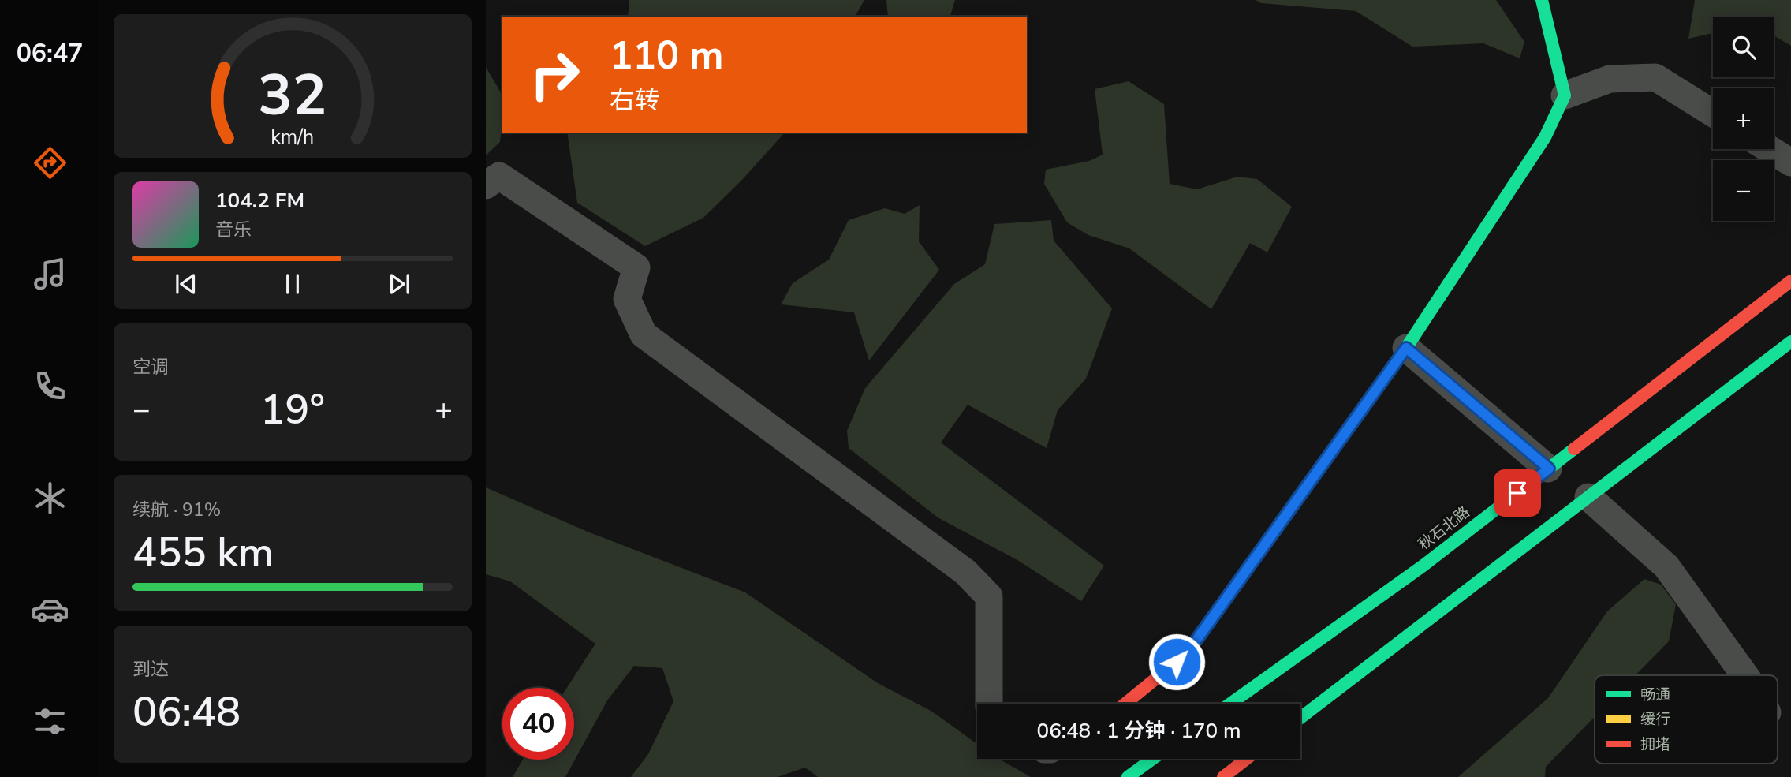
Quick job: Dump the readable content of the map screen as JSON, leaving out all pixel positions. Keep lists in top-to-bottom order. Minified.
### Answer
{"streets":{"main road":["秋石北路"]},"legend":["畅通","缓行","拥堵"],"page":{"tabs":"06:47","map_buttons":["+","−"],"turn":["110 m","右转"],"song":["104.2 FM","音乐"],"tile":["空调",["续航 · 91%","455 km"],["到达","06:48"]],"heat":["−","19°","+"],"limit":"40","trip":"06:48 · 1 分钟 · 170 m","gauge":["32","km/h"]}}
